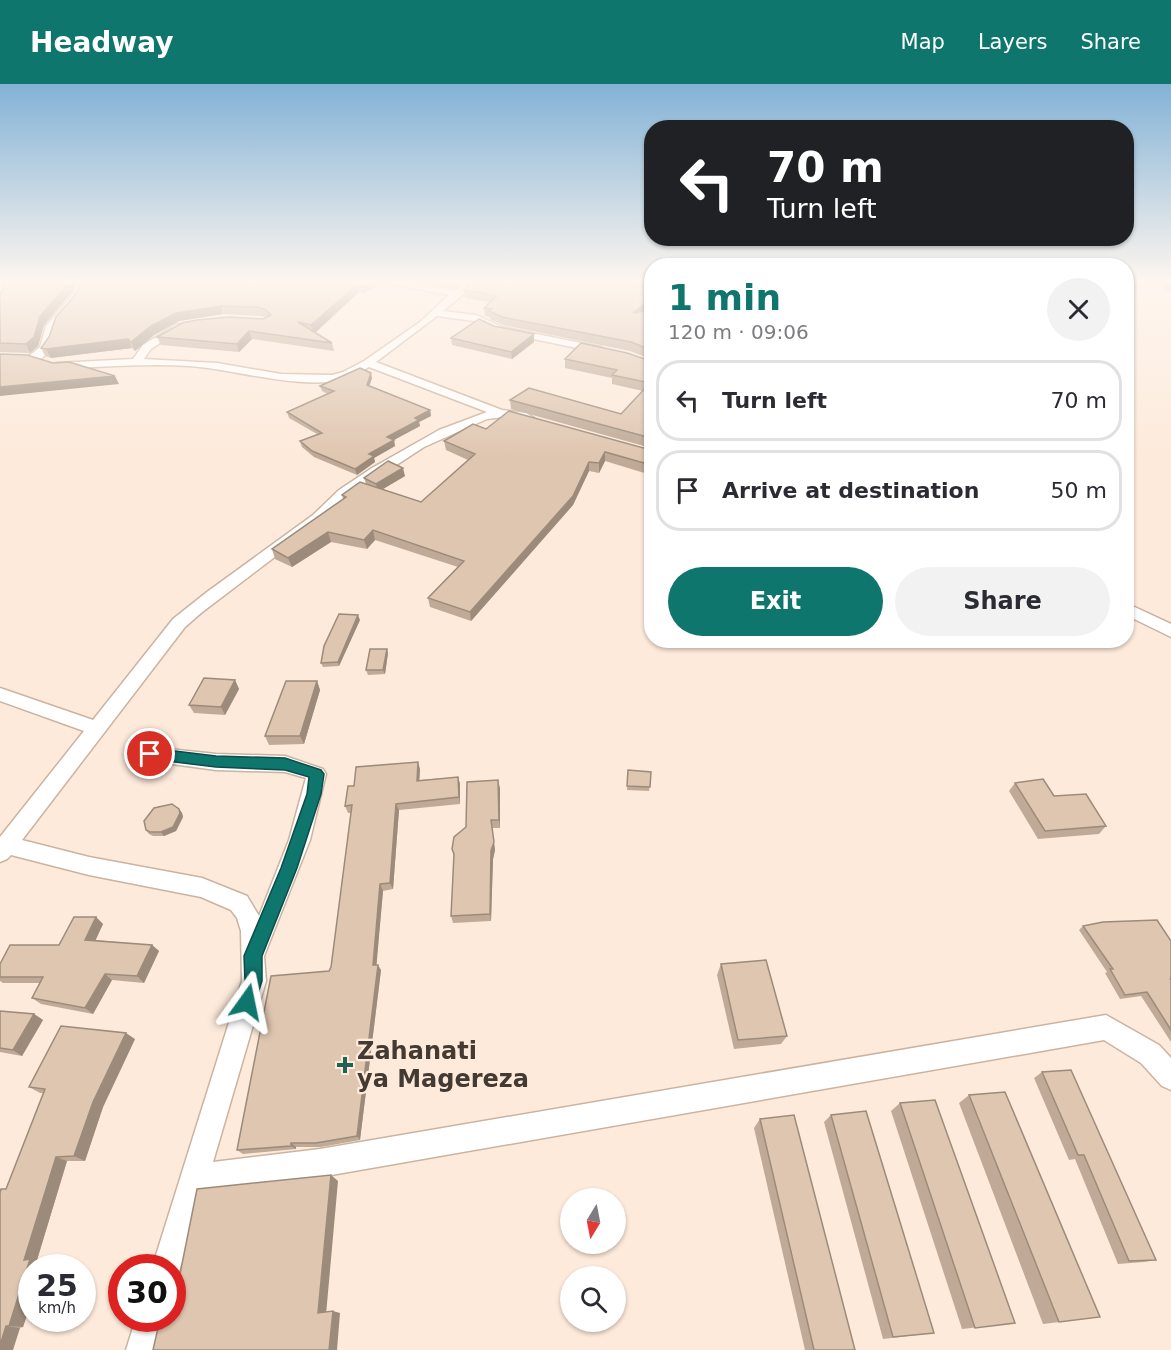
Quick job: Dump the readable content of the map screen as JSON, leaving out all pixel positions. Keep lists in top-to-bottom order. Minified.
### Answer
{"places":{"health":["Zahanati ya Magereza"]},"north":"bottom","page":{"header":"Headway","nav":["Map","Layers","Share"],"turn":["70 m","Turn left"],"heading":["1 min","120 m · 09:06"],"list":[{"name":"Turn left","value":"70 m"},{"name":"Arrive at destination","value":"50 m"}],"buttons":["Exit","Share"],"speed":"25 km/h","limit":"30"}}
